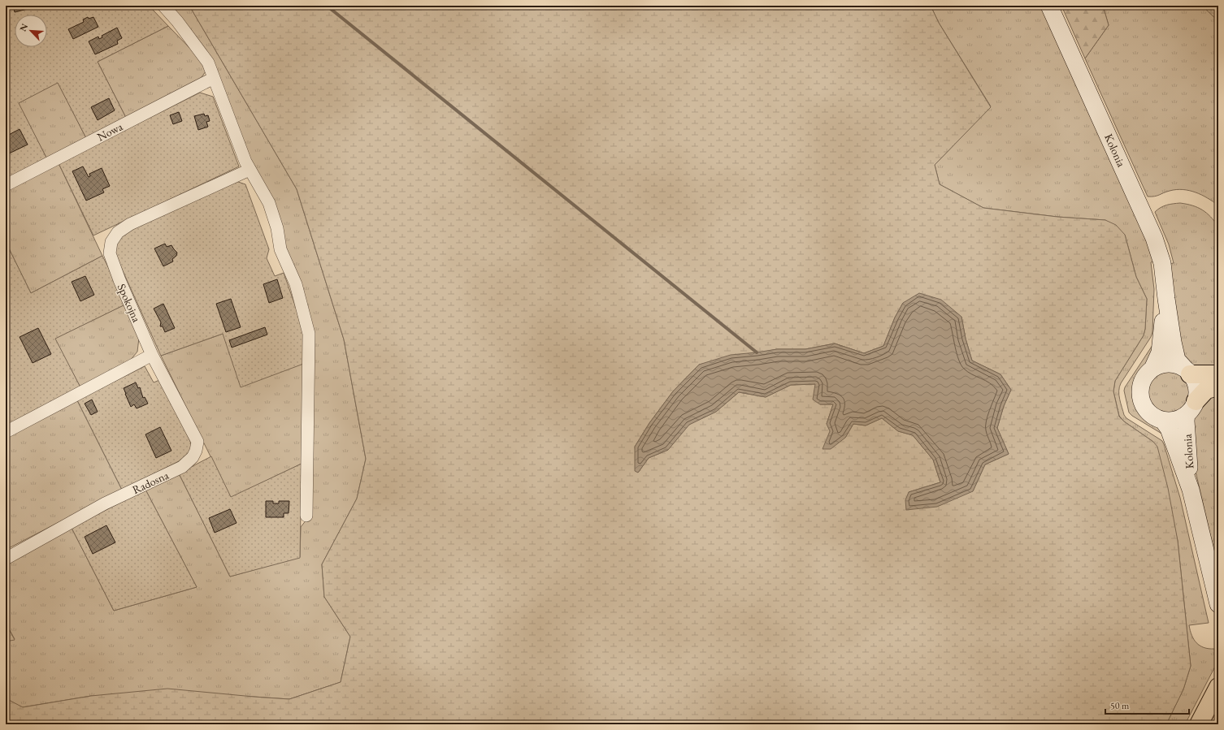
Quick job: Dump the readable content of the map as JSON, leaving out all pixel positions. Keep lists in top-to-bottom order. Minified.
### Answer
{"streets":{"street":["Nowa","Kolonia","Spokojna","Radosna"]},"crossings":[["Spokojna","Radosna"]],"scale_bar":"50 m","north":"top left"}
